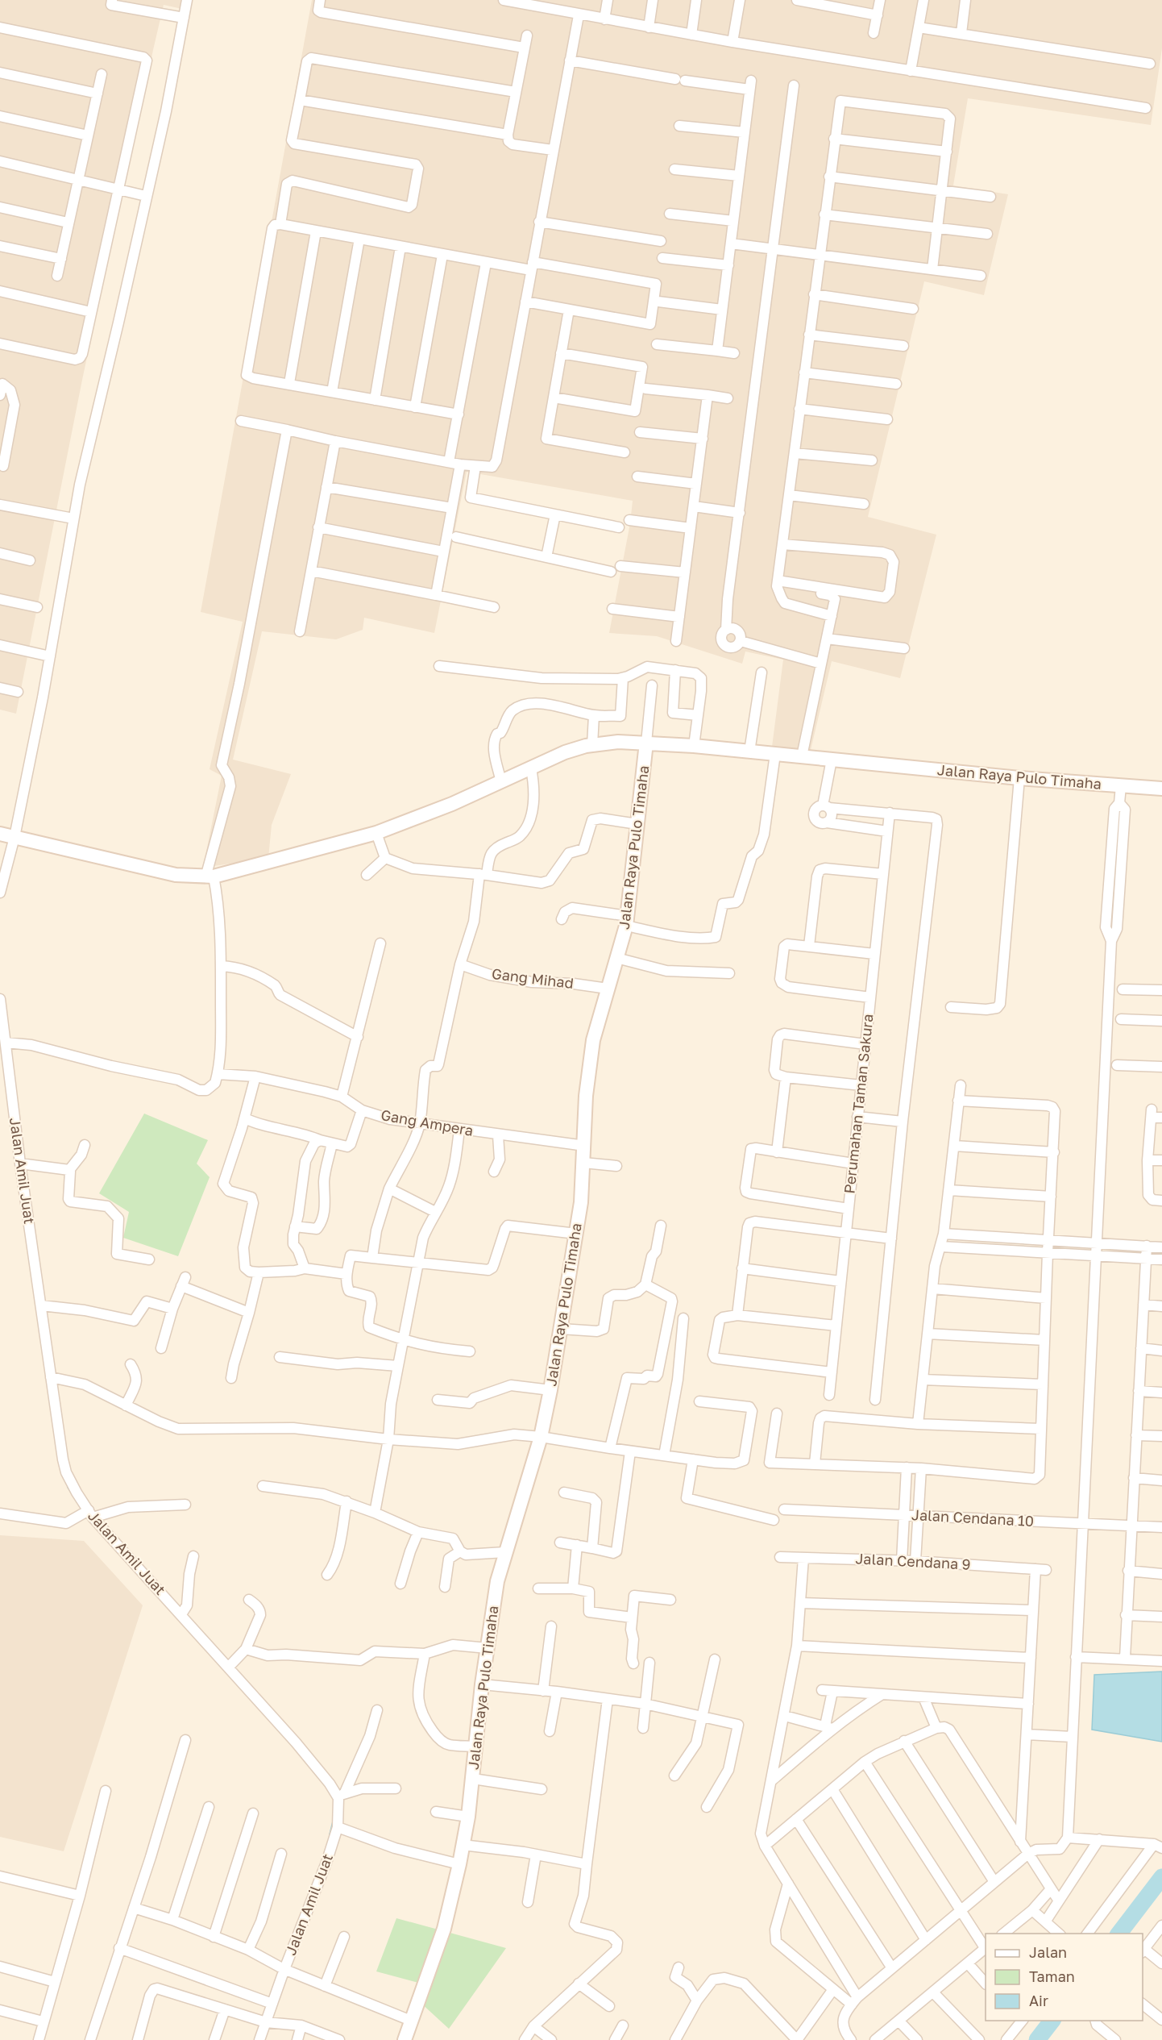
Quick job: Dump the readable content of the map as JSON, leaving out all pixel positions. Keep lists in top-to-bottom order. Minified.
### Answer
{"streets":{"street":["Jalan Raya Pulo Timaha","Gang Mihad","Perumahan Taman Sakura","Gang Ampera","Jalan Amil Juat","Jalan Cendana 10","Jalan Cendana 9"]},"crossings":[["Jalan Raya Pulo Timaha","Gang Mihad"],["Jalan Raya Pulo Timaha","Gang Ampera"]],"legend":["Jalan","Taman","Air"]}
